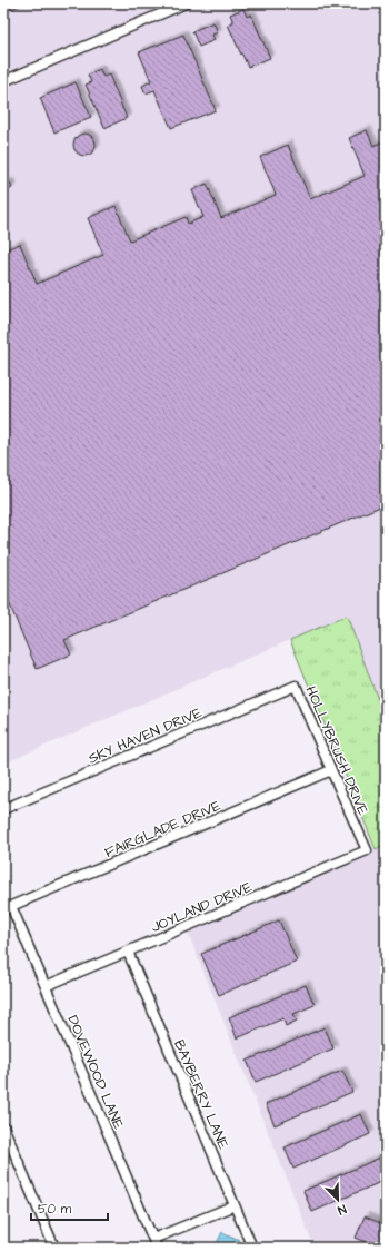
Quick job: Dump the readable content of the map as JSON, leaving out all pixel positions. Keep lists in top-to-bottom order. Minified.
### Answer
{"streets":{"street":["SKY HAVEN DRIVE","HOLLYBRUSH DRIVE","FAIRGLADE DRIVE","JOYLAND DRIVE","DOVEWOOD LANE","BAYBERRY LANE"]},"crossings":[["SKY HAVEN DRIVE","HOLLYBRUSH DRIVE"],["HOLLYBRUSH DRIVE","FAIRGLADE DRIVE"],["HOLLYBRUSH DRIVE","JOYLAND DRIVE"],["FAIRGLADE DRIVE","DOVEWOOD LANE"],["JOYLAND DRIVE","DOVEWOOD LANE"],["JOYLAND DRIVE","BAYBERRY LANE"]],"scale_bar":"50 m","north":"bottom right"}
